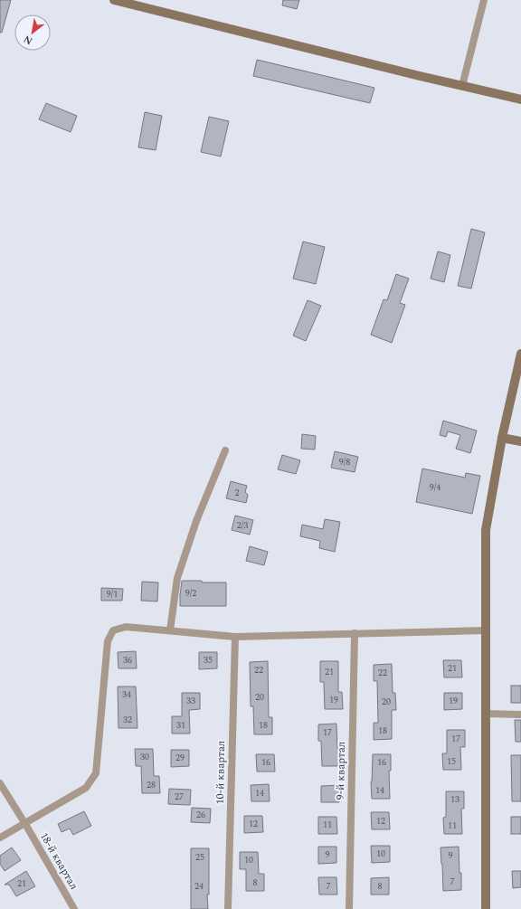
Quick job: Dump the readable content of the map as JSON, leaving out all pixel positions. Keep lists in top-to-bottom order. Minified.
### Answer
{"streets":{"street":["9-й квартал","10-й квартал","18-й квартал"]},"house_numbers":["9/8","9/4","2","2/3","9/2","9/1","36","35","21","22","21","22","34","20","19","33","19","20","32","31","18","18","17","17","30","29","15","16","16","28","14","14","27","13","26","12","12","11","11","10","9","9","25","10","7","8","21","24","7","8"],"north":"bottom left"}
